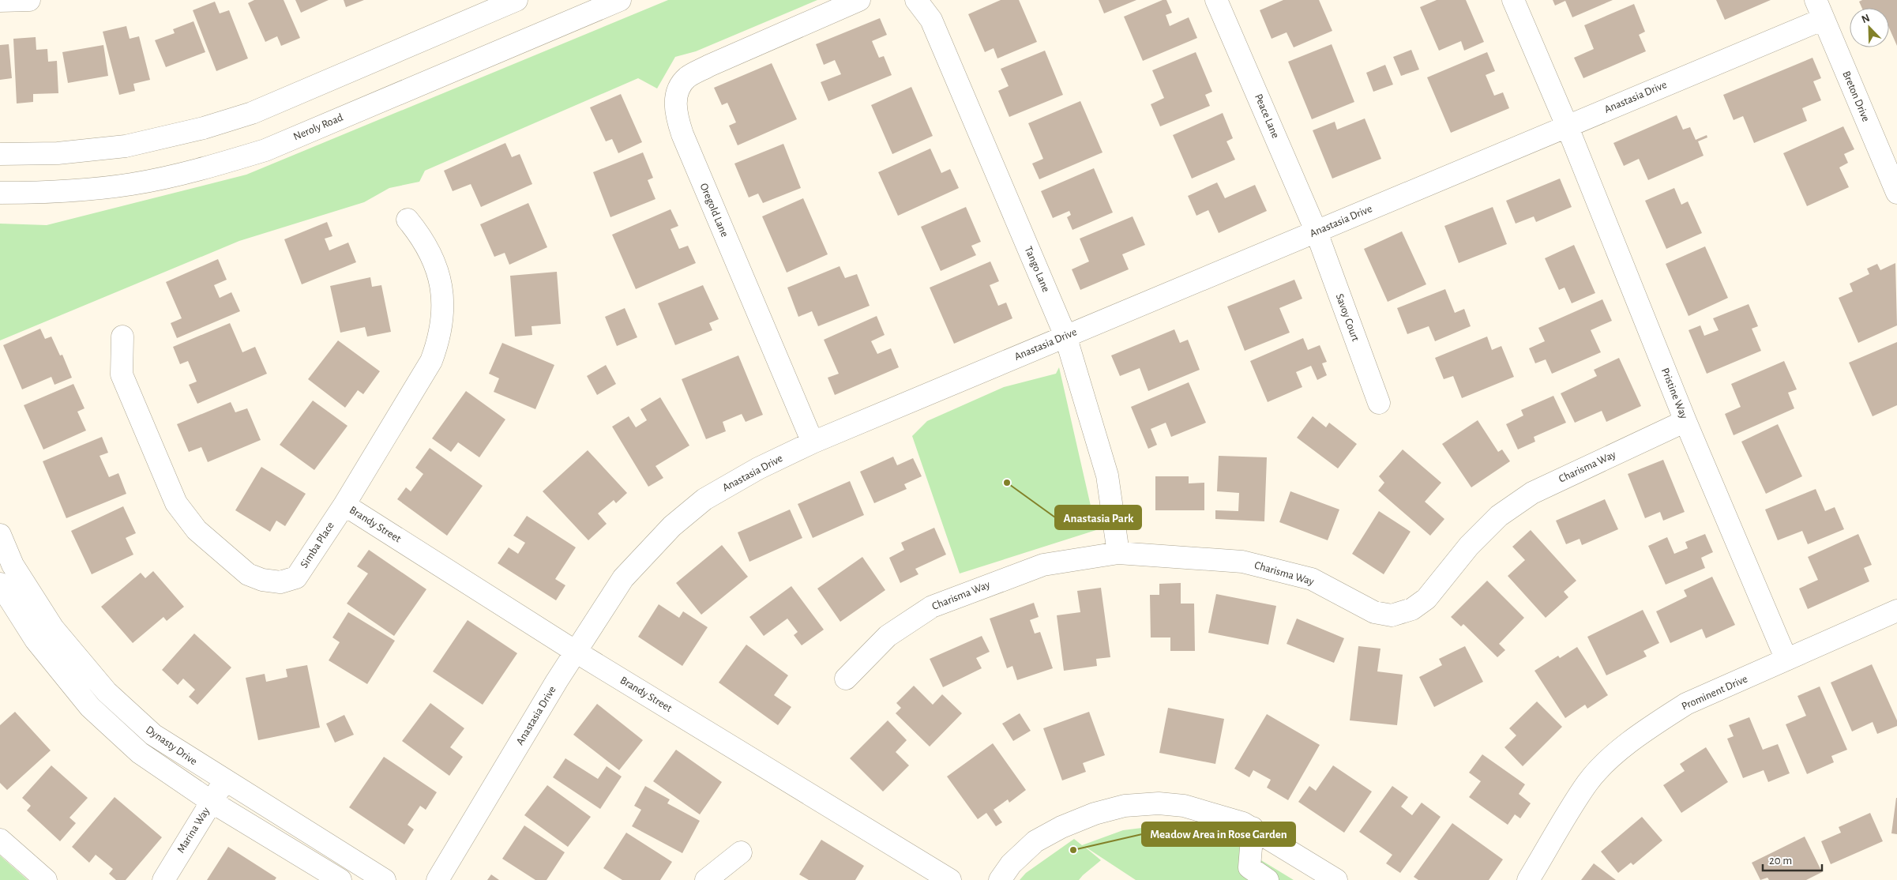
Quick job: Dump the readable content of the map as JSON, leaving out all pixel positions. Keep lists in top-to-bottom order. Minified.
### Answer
{"streets":{"street":["Breton Drive","Anastasia Drive","Peace Lane","Neroly Road","Oregold Lane","Tango Lane","Savoy Court","Pristine Way","Charisma Way","Brandy Street","Simba Place","Prominent Drive","Dynasty Drive","Marina Way"]},"crossings":[["Breton Drive","Anastasia Drive"],["Anastasia Drive","Peace Lane"],["Anastasia Drive","Oregold Lane"],["Anastasia Drive","Tango Lane"],["Anastasia Drive","Savoy Court"],["Anastasia Drive","Pristine Way"],["Anastasia Drive","Brandy Street"],["Peace Lane","Savoy Court"],["Tango Lane","Charisma Way"],["Pristine Way","Charisma Way"],["Pristine Way","Prominent Drive"],["Brandy Street","Simba Place"],["Dynasty Drive","Marina Way"]],"places":["Anastasia Park","Meadow Area in Rose Garden"],"scale_bar":"20 m","north":"top left"}
